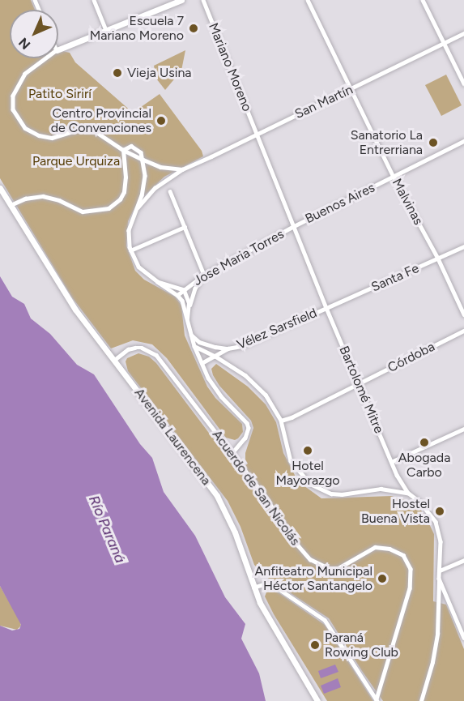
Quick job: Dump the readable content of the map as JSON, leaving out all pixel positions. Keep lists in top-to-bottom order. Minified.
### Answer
{"streets":{"street":["Mariano Moreno","San Martín","Malvinas","Buenos Aires","Jose Maria Torres","Santa Fe","Vélez Sarsfield","Córdoba","Bartolomé Mitre","Avenida Laurencena","Acuerdo de San Nicolás"]},"crossings":[["Mariano Moreno","San Martín"],["Mariano Moreno","Bartolomé Mitre"],["San Martín","Malvinas"],["San Martín","Bartolomé Mitre"],["Malvinas","Buenos Aires"],["Malvinas","Santa Fe"],["Buenos Aires","Jose Maria Torres"],["Buenos Aires","Bartolomé Mitre"],["Jose Maria Torres","Bartolomé Mitre"],["Santa Fe","Vélez Sarsfield"],["Santa Fe","Bartolomé Mitre"],["Vélez Sarsfield","Bartolomé Mitre"],["Córdoba","Bartolomé Mitre"],["Avenida Laurencena","Acuerdo de San Nicolás"]],"water":["Río Paraná"],"parks":["Patito Sirirí","Parque Urquiza"],"places":["Escuela 7 Mariano Moreno","Vieja Usina","Centro Provincial de Convenciones","Sanatorio La Entrerriana","Abogada Carbo","Hotel Mayorazgo","Hostel Buena Vista","Anfiteatro Municipal Héctor Santangelo","Paraná Rowing Club"],"north":"bottom left"}
